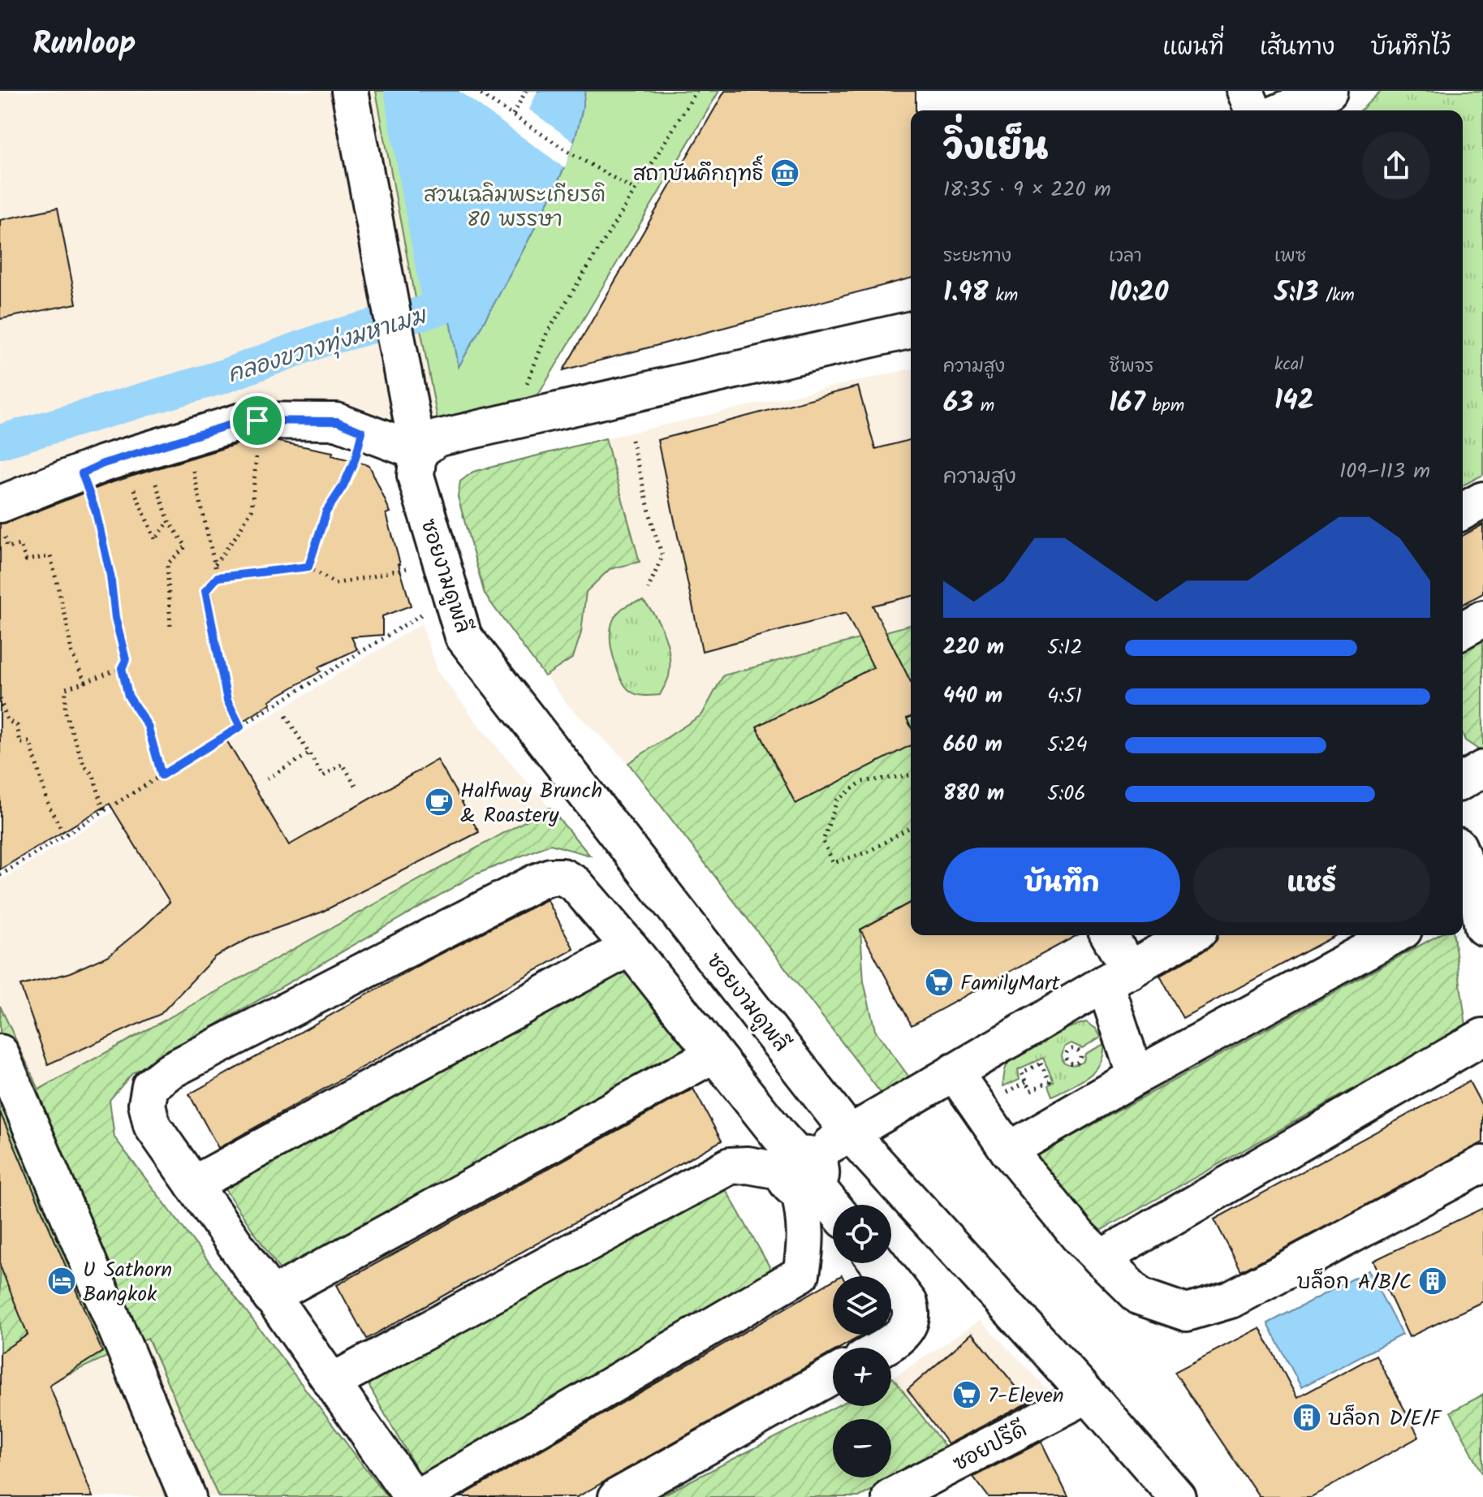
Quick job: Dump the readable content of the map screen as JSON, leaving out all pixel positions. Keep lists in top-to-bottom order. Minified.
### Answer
{"streets":{"street":["ซอยงามดูพลี","ซอยปรีดี"]},"crossings":[["ซอยงามดูพลี","ซอยปรีดี"]],"water":["คลองขวางทุ่งมหาเมฆ"],"parks":["สวนเฉลิมพระเกียรติ 80 พรรษา"],"places":{"museum":["สถาบันคึกฤทธิ์"],"cafe":["Halfway Brunch & Roastery"],"supermarket":["FamilyMart","7-Eleven"],"hotel":["U Sathorn Bangkok"],"building":["บล็อก A/B/C","บล็อก D/E/F"]},"page":{"header":"Runloop","nav":["แผนที่","เส้นทาง","บันทึกไว้"],"heading":["วิ่งเย็น","18:35 · 9 × 220 m"],"stats":[["ระยะทาง","1.98 km"],["เวลา","10:20"],["เพซ","5:13 /km"],["ความสูง","63 m"],["ชีพจร","167 bpm"],["kcal","142"]],"chart":["ความสูง","109–113 m"],"list":[{"name":"220 m","note":"5:12"},{"name":"440 m","note":"4:51"},{"name":"660 m","note":"5:24"},{"name":"880 m","note":"5:06"}],"buttons":["บันทึก","แชร์"],"map_buttons":["+","−"]}}
